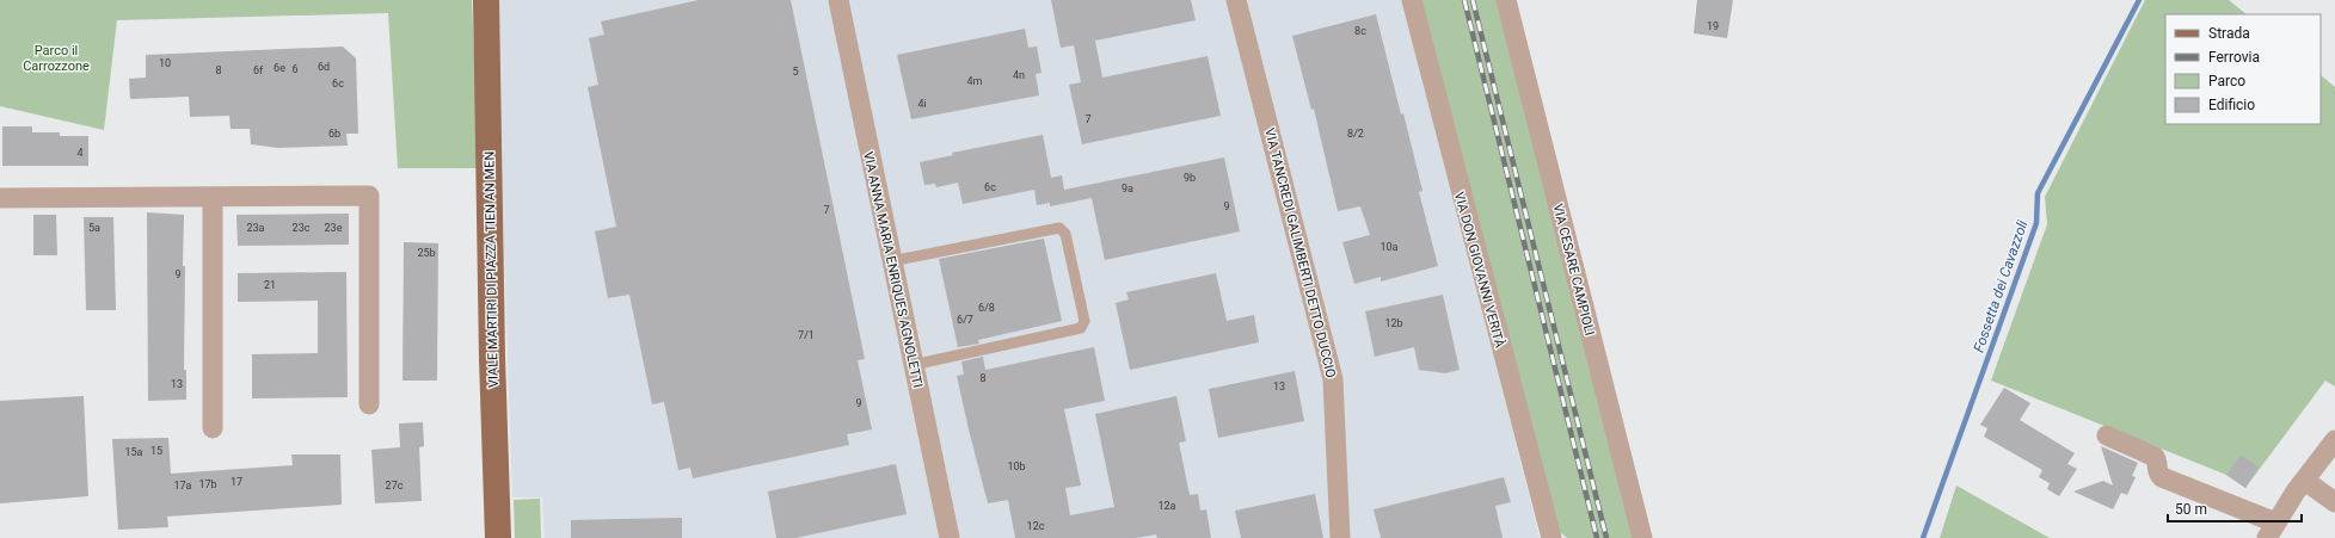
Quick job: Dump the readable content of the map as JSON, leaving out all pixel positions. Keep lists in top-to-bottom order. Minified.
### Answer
{"streets":{"main road":["VIALE MARTIRI DI PIAZZA TIEN AN MEN"],"street":["VIA TANCREDI GALIMBERTI DETTO DUCCIO","VIA ANNA MARIA ENRIQUES AGNOLETTI","VIA DON GIOVANNI VERITÀ","VIA CESARE CAMPIOLI"]},"water":["Fossetta dei Cavazzoli"],"parks":["Parco il Carrozzone"],"house_numbers":["19","8c","10","6d","6e","6","8","6f","5","4n","4m","6c","4i","7","6b","8/2","4","9b","6c","9a","9","7","5a","23a","23c","23e","10a","25b","9","21","6/8","6/7","12b","7/1","8","13","13","9","15","15a","10b","17","17b","17a","27c","12a","12c"],"legend":["Strada","Ferrovia","Parco","Edificio"],"scale_bar":"50 m"}
